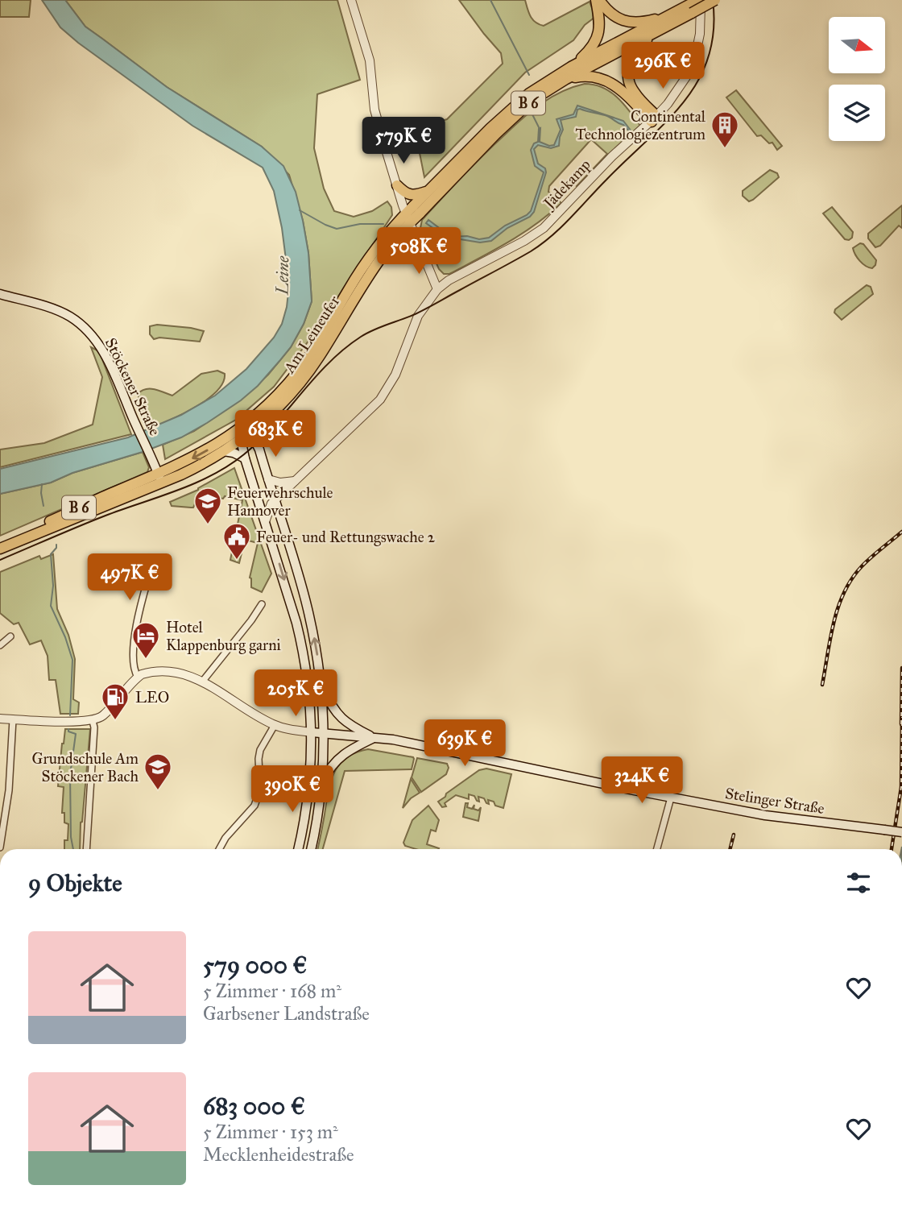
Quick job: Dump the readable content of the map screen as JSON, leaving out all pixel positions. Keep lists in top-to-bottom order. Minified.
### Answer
{"streets":{"main road":["B 6","Am Leineufer","Stöckener Straße","Stelinger Straße"],"street":["Jädekamp"]},"crossings":[["Jädekamp","Am Leineufer"],["Am Leineufer","Stöckener Straße"]],"water":["Leine"],"places":{"building":["Continental Technologiezentrum"],"school or university":["Feuerwehrschule Hannover","Grundschule Am Stöckener Bach"],"public building":["Feuer- und Rettungswache 2"],"hotel":["Hotel Klappenburg garni"],"fuel station":["LEO"]},"north":"right","page":{"price":["296K €","579K €","508K €","683K €","497K €","205K €","639K €","324K €","390K €"],"heading":"9 Objekte","list":[{"name":"579 000 €","note":"5 Zimmer · 168 m² · Garbsener Landstraße"},{"name":"683 000 €","note":"5 Zimmer · 153 m² · Mecklenheidestraße"}]}}
